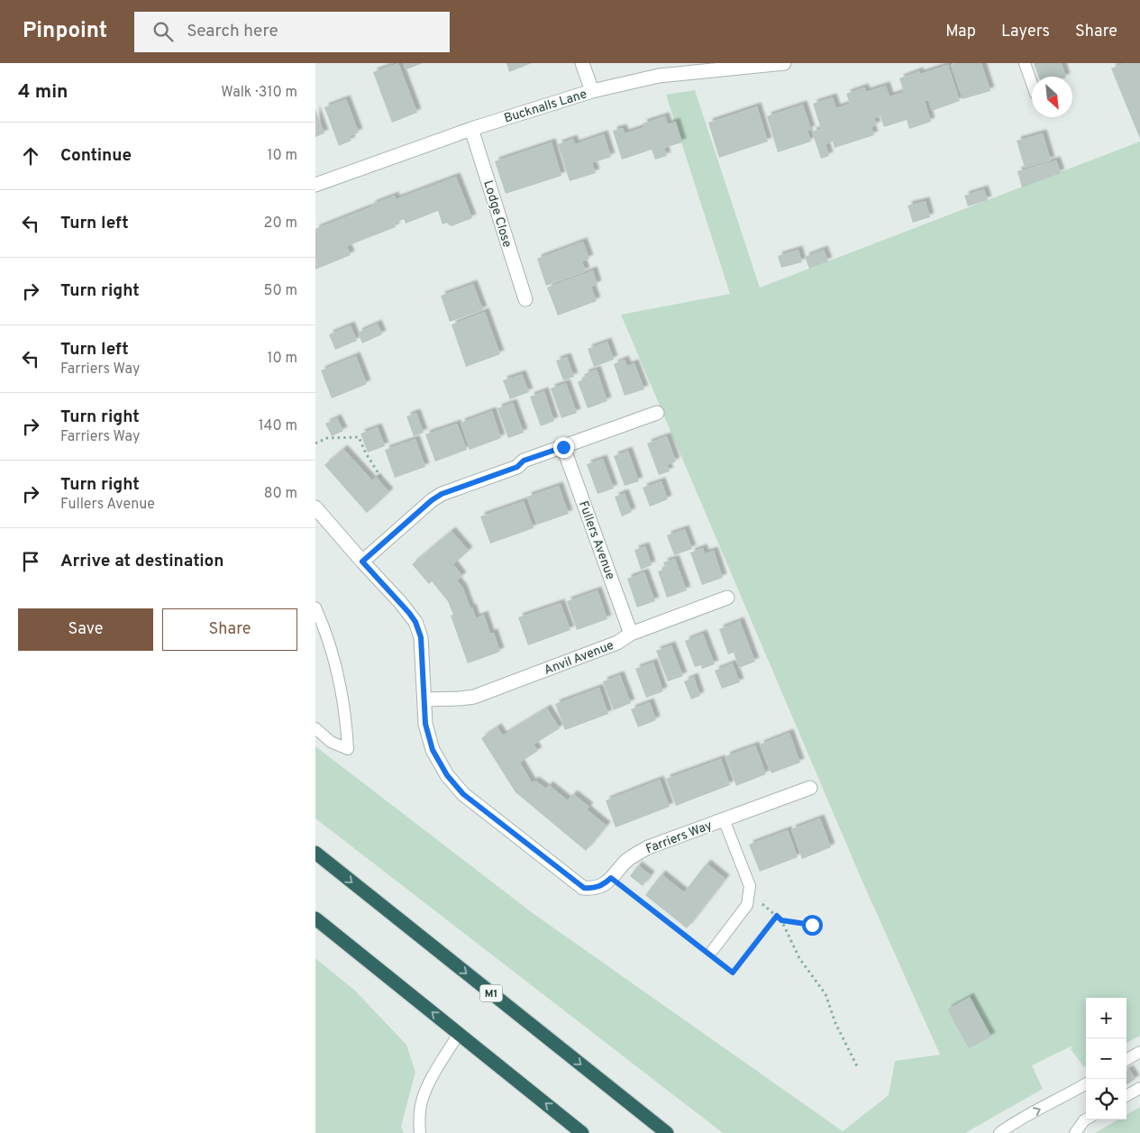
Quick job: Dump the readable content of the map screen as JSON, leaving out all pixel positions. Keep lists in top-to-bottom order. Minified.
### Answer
{"streets":{"highway":["M1"],"street":["Bucknalls Lane","Lodge Close","Fullers Avenue","Anvil Avenue","Farriers Way"]},"crossings":[["Bucknalls Lane","Lodge Close"],["Fullers Avenue","Anvil Avenue"],["Anvil Avenue","Farriers Way"]],"north":"bottom right","page":{"header":"Pinpoint","search":"Search here","nav":["Map","Layers","Share"],"heading":["4 min","Walk · 310 m"],"list":[["Continue","10 m"],["Turn left","20 m"],["Turn right","50 m"],["Turn left","Farriers Way","10 m"],["Turn right","Farriers Way","140 m"],["Turn right","Fullers Avenue","80 m"],"Arrive at destination"],"buttons":["Save","Share"],"map_buttons":["+","−"]}}
